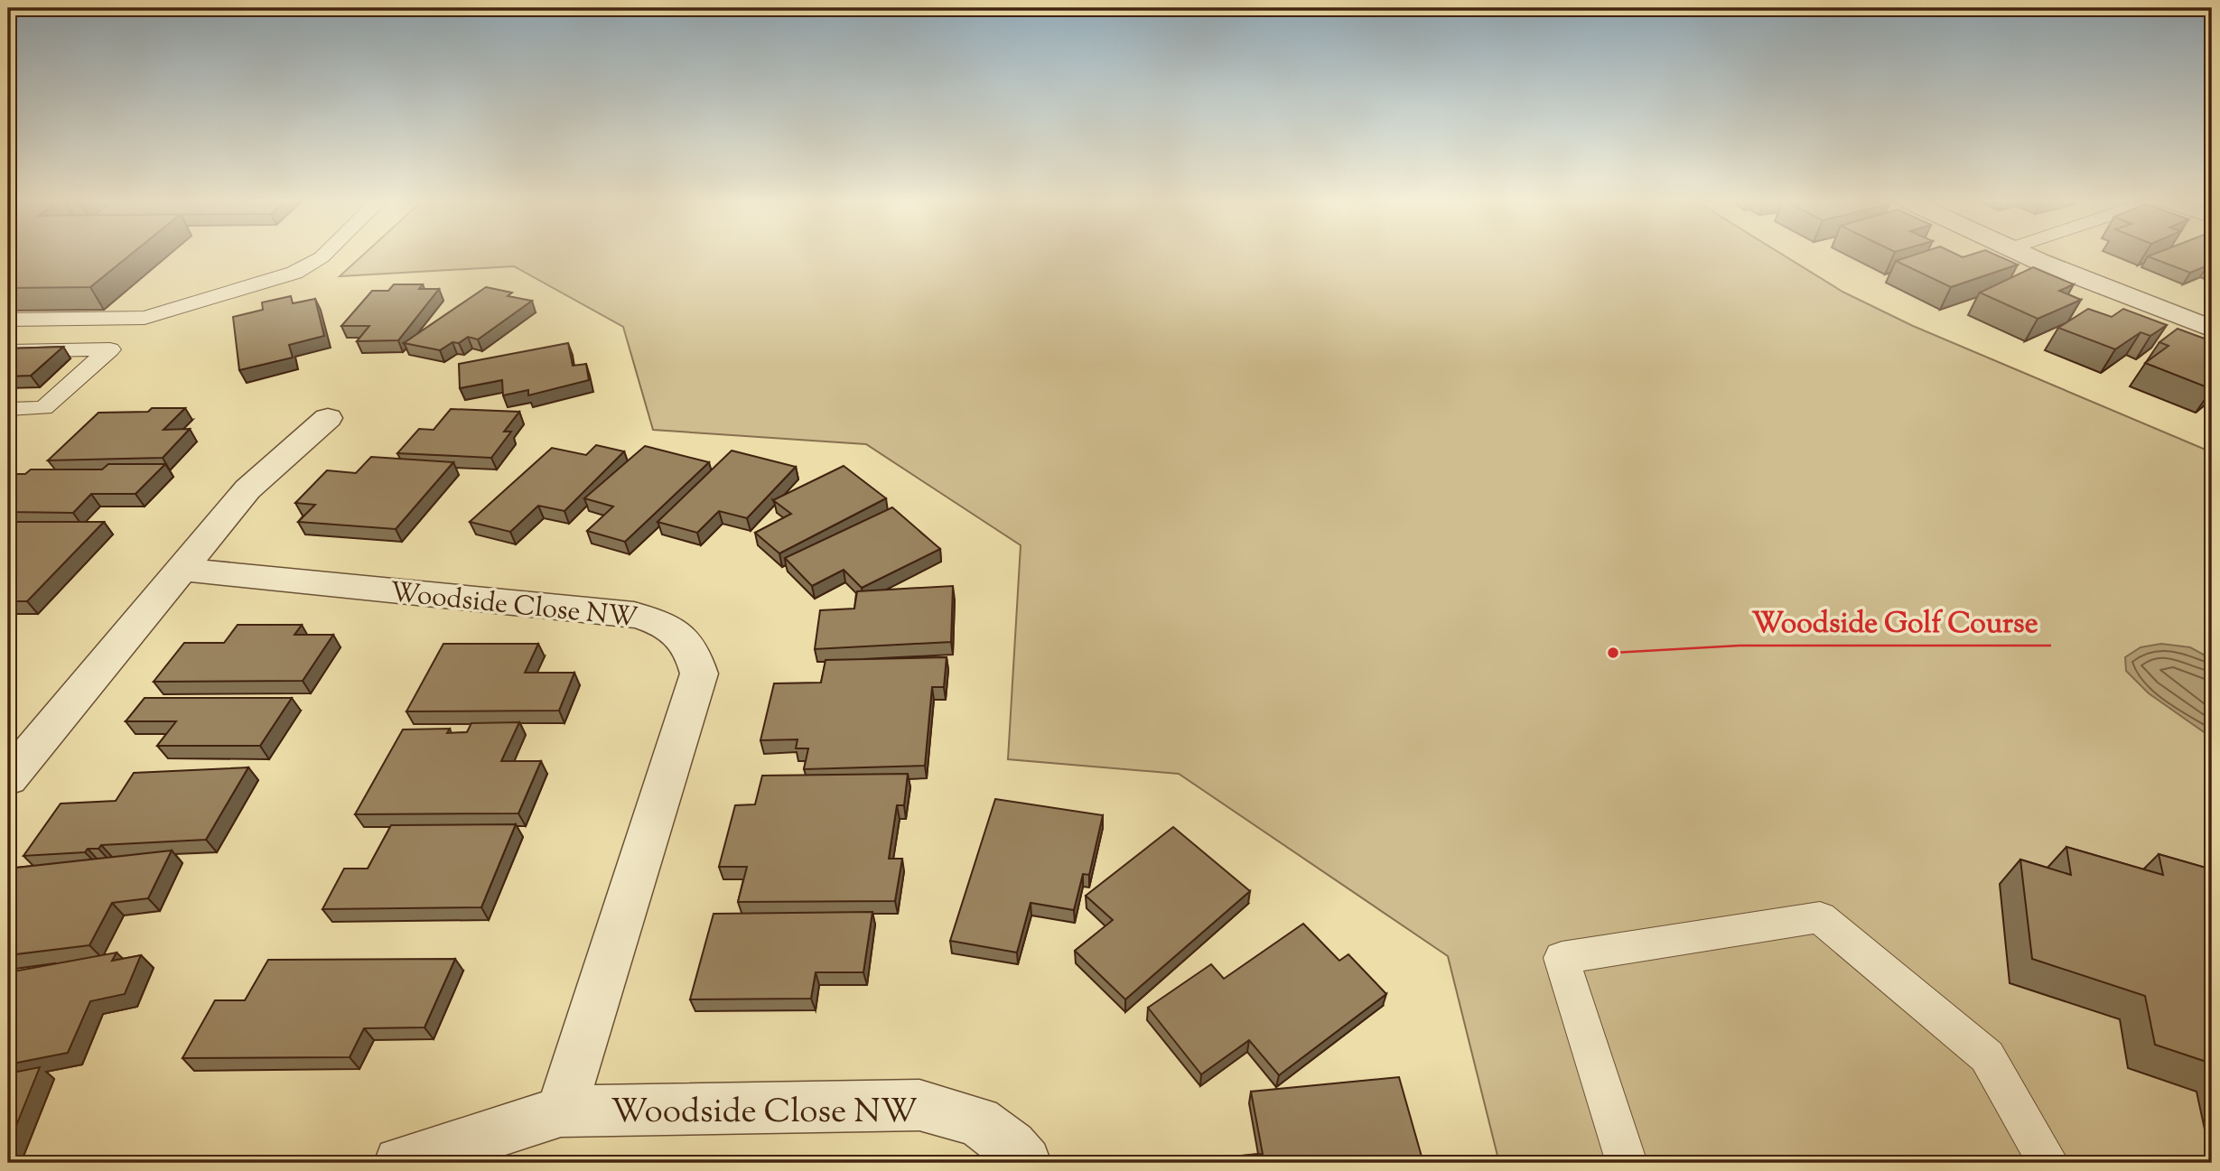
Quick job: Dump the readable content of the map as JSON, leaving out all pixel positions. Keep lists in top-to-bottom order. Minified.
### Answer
{"streets":{"street":["Woodside Close NW"]},"places":["Woodside Golf Course"]}
